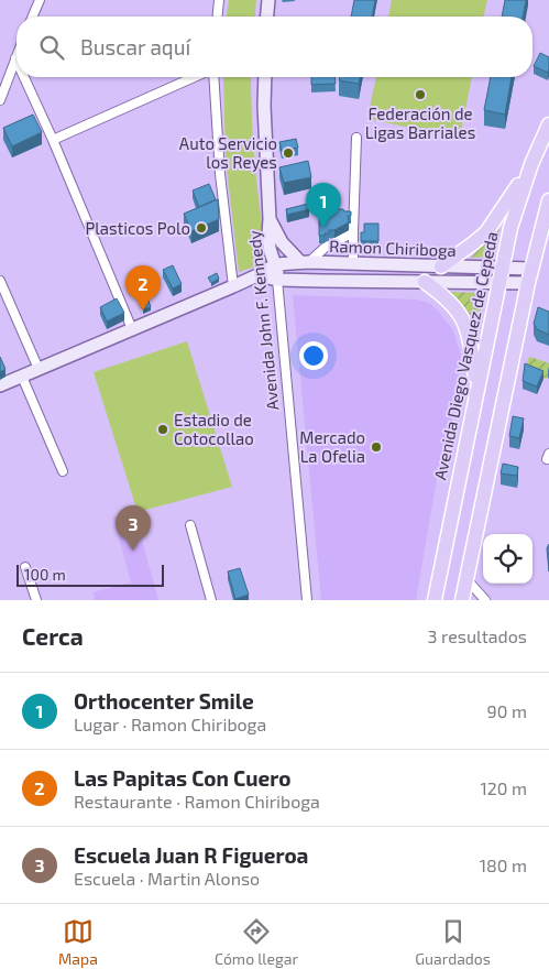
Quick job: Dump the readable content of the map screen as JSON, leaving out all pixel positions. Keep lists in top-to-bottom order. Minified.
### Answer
{"streets":{"main road":["Ramon Chiriboga","Avenida John F. Kennedy","Avenida Diego Vasquez de Cepeda"]},"crossings":[["Ramon Chiriboga","Avenida John F. Kennedy"],["Ramon Chiriboga","Avenida Diego Vasquez de Cepeda"]],"places":["Federación de Ligas Barriales","Auto Servicio los Reyes","Plasticos Polo","Estadio de Cotocollao","Mercado La Ofelia"],"scale_bar":"100 m","page":{"search":"Buscar aquí","pins":["1","2","3"],"scale":"100 m","heading":["Cerca","3 resultados"],"list":[{"mark":"1","name":"Orthocenter Smile","note":"Lugar · Ramon Chiriboga","value":"90 m"},{"mark":"2","name":"Las Papitas Con Cuero","note":"Restaurante · Ramon Chiriboga","value":"120 m"},{"mark":"3","name":"Escuela Juan R Figueroa","note":"Escuela · Martin Alonso","value":"180 m"}],"nav":["Mapa","Cómo llegar","Guardados"]}}
